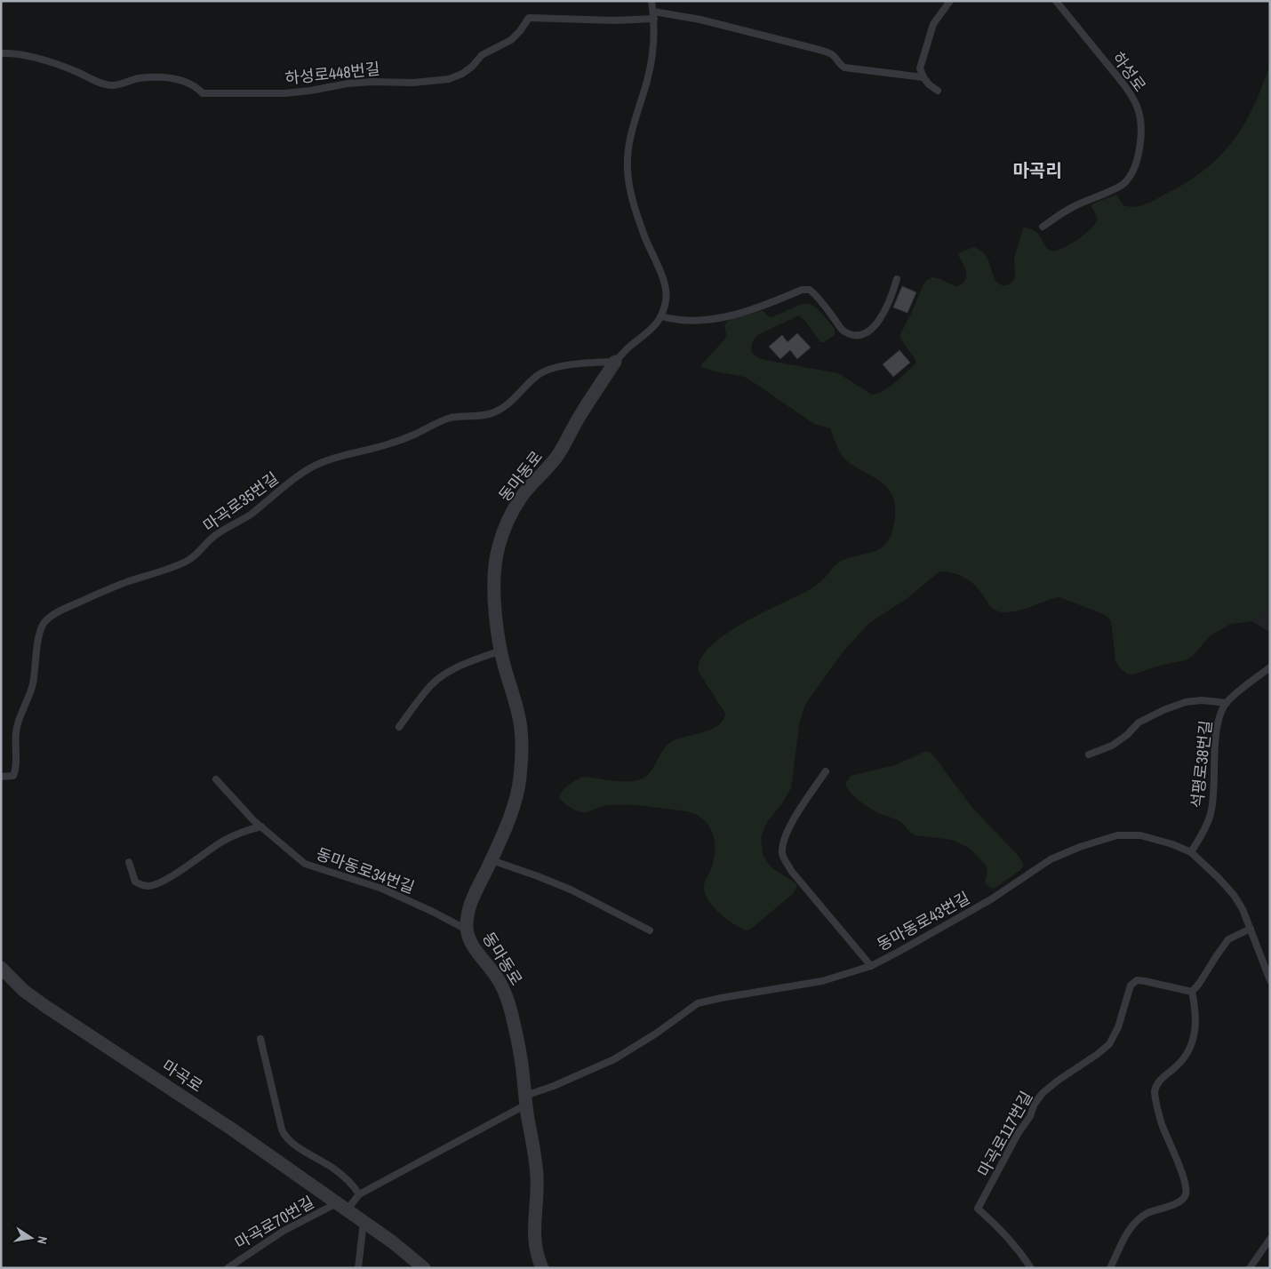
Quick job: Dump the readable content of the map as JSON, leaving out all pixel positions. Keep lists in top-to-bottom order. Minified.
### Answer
{"streets":{"street":["동마동로","마곡로"],"lane":["하성로","하성로448번길","마곡로35번길","석평로38번길","동마동로34번길","동마동로43번길","마곡로117번길","마곡로70번길"]},"crossings":[["동마동로","마곡로35번길"],["동마동로","동마동로34번길"],["동마동로","동마동로43번길"],["석평로38번길","동마동로43번길"],["마곡로","마곡로70번길"]],"districts":["마곡리"],"north":"right"}
